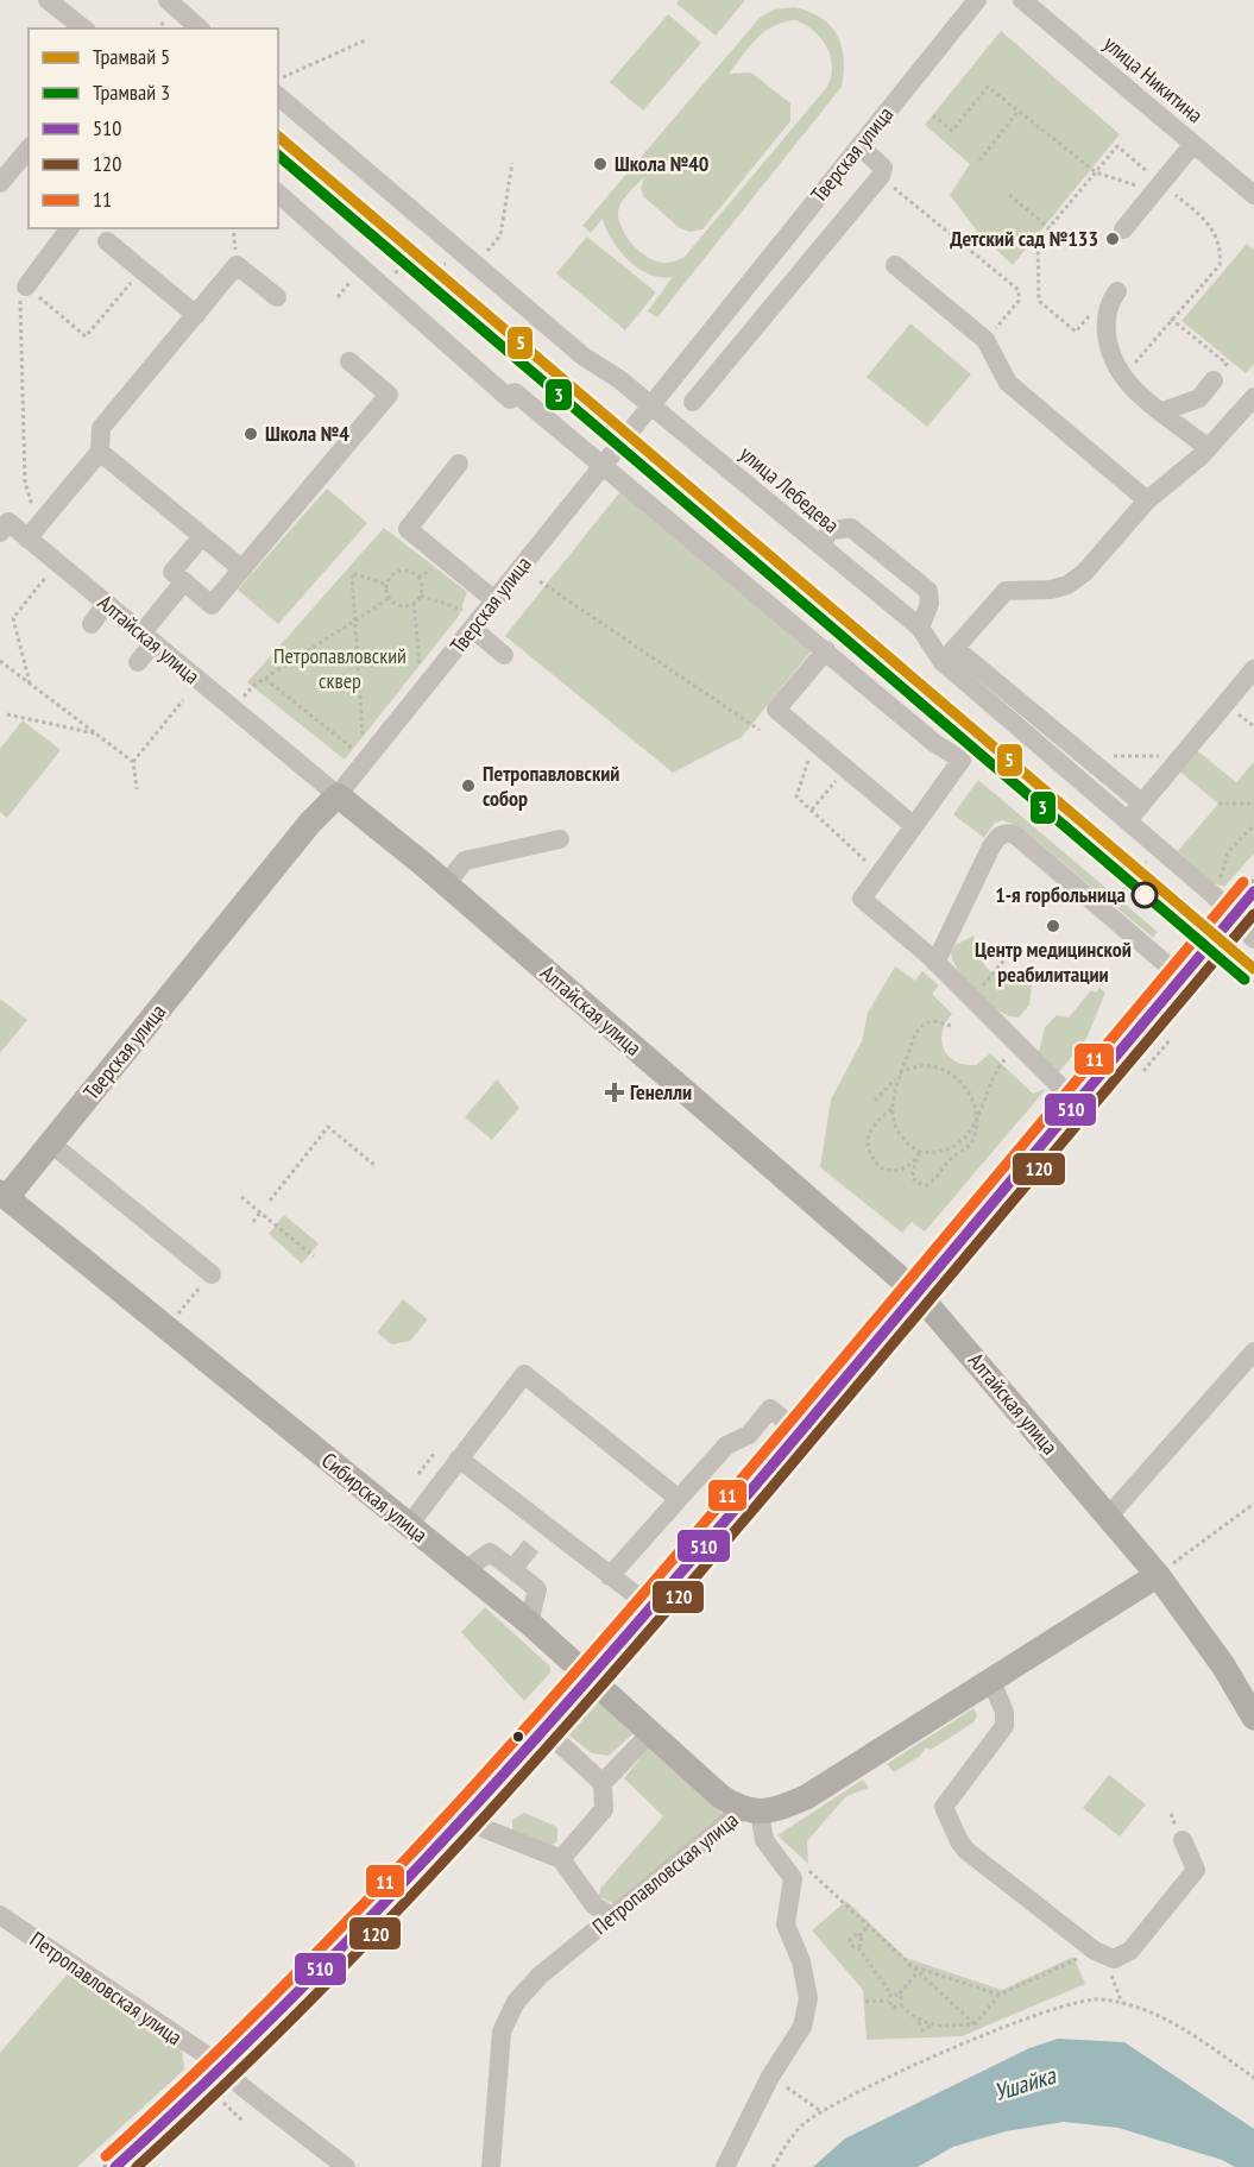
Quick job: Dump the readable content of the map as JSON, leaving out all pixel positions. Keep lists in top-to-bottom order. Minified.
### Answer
{"streets":{"main road":["Тверская улица","Алтайская улица","Сибирская улица","Петропавловская улица"],"street":["улица Никитина","улица Лебедева"]},"crossings":[["Тверская улица","улица Лебедева"],["Тверская улица","Алтайская улица"],["Тверская улица","Сибирская улица"],["Алтайская улица","Петропавловская улица"],["Сибирская улица","Петропавловская улица"]],"water":["Ушайка"],"parks":["Петропавловский сквер"],"places":{"other":["Школа №40","Детский сад №133","Школа №4","Петропавловский собор","1-я горбольница","Центр медицинской реабилитации"],"health":["Генелли"]},"lines":["tram line 5","tram line 3","transit line 11","transit line 510","transit line 120"],"legend":["Трамвай 5","Трамвай 3","510","120","11"]}
